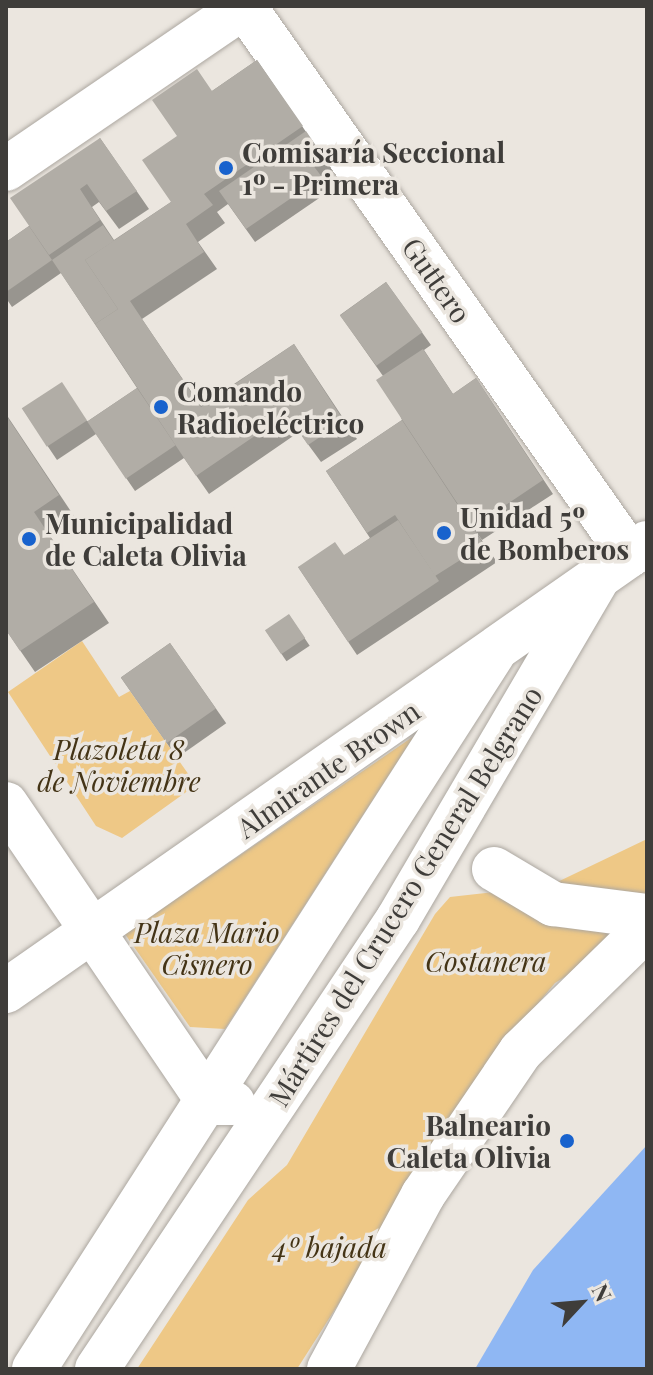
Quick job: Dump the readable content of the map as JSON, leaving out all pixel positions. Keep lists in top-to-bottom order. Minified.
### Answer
{"streets":{"street":["Guttero","Almirante Brown","Mártires del Crucero General Belgrano"]},"crossings":[["Guttero","Almirante Brown"],["Guttero","Mártires del Crucero General Belgrano"],["Almirante Brown","Mártires del Crucero General Belgrano"]],"parks":["Plazoleta 8 de Noviembre","Plaza Mario Cisnero","Costanera","4º bajada"],"places":["Comisaría Seccional 1º - Primera","Comando Radioeléctrico","Unidad 5º de Bomberos","Municipalidad de Caleta Olivia","Balneario Caleta Olivia"],"north":"top right"}
